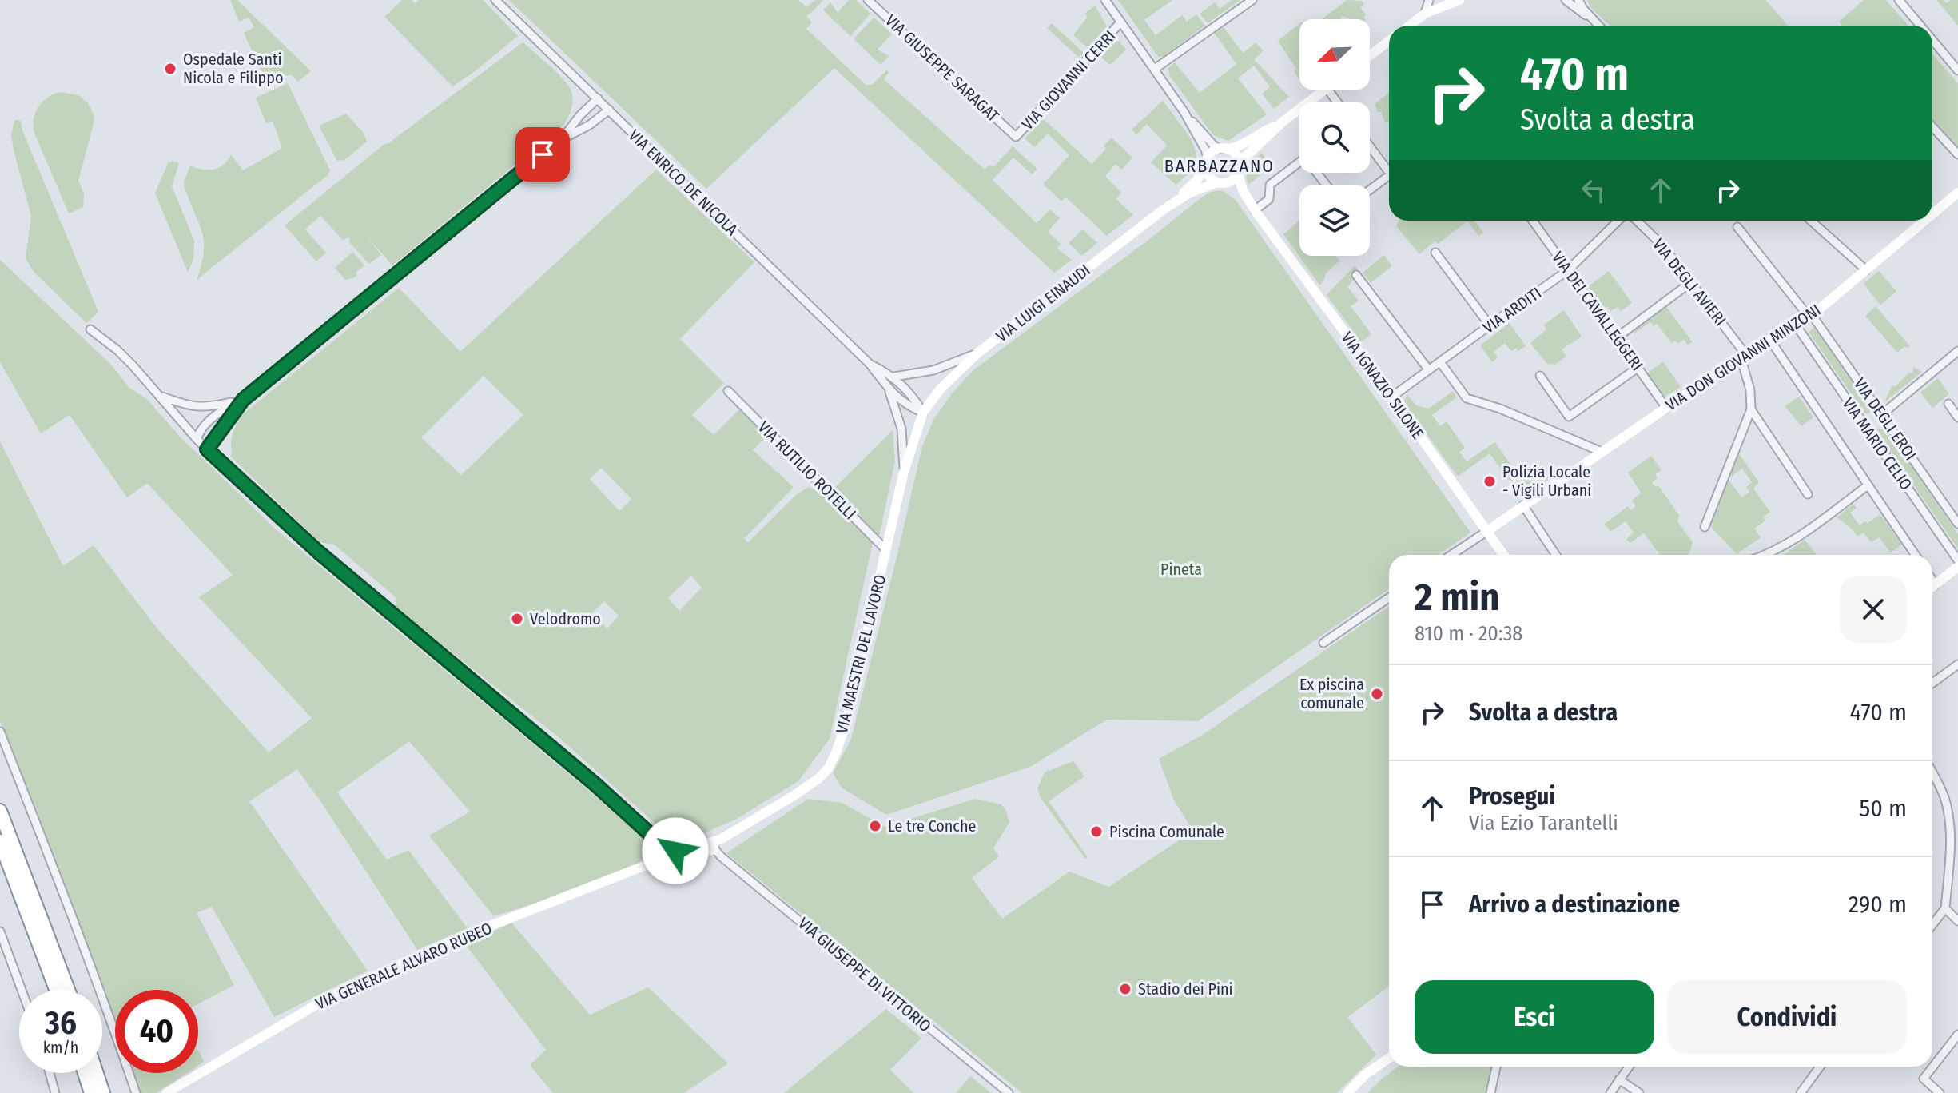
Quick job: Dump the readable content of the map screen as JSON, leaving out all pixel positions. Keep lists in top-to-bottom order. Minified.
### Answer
{"streets":{"street":["VIA GIUSEPPE SARAGAT","VIA GIOVANNI CERRI","VIA ENRICO DE NICOLA","VIA DEGLI AVIERI","VIA LUIGI EINAUDI","VIA ARDITI","VIA DEI CAVALLEGGERI","VIA DON GIOVANNI MINZONI","VIA IGNAZIO SILONE","VIA DEGLI EROI","VIA MARIO CELIO","VIA RUTILIO ROTELLI","VIA MAESTRI DEL LAVORO","VIA GENERALE ALVARO RUBEO","VIA GIUSEPPE DI VITTORIO"]},"crossings":[["VIA GIUSEPPE SARAGAT","VIA GIOVANNI CERRI"],["VIA DEGLI AVIERI","VIA DON GIOVANNI MINZONI"],["VIA LUIGI EINAUDI","VIA IGNAZIO SILONE"],["VIA LUIGI EINAUDI","VIA MAESTRI DEL LAVORO"],["VIA ARDITI","VIA DEI CAVALLEGGERI"],["VIA ARDITI","VIA IGNAZIO SILONE"],["VIA DEI CAVALLEGGERI","VIA DON GIOVANNI MINZONI"],["VIA DON GIOVANNI MINZONI","VIA IGNAZIO SILONE"],["VIA DON GIOVANNI MINZONI","VIA DEGLI EROI"],["VIA DON GIOVANNI MINZONI","VIA MARIO CELIO"],["VIA RUTILIO ROTELLI","VIA MAESTRI DEL LAVORO"],["VIA MAESTRI DEL LAVORO","VIA GENERALE ALVARO RUBEO"],["VIA MAESTRI DEL LAVORO","VIA GIUSEPPE DI VITTORIO"]],"districts":["BARBAZZANO"],"parks":["Pineta"],"places":["Ospedale Santi Nicola e Filippo","Polizia Locale - Vigili Urbani","Velodromo","Ex piscina comunale","Le tre Conche","Piscina Comunale","Stadio dei Pini"],"north":"bottom left","page":{"turn":["470 m","Svolta a destra"],"heading":["2 min","810 m · 20:38"],"list":[{"name":"Svolta a destra","value":"470 m"},{"name":"Prosegui","note":"Via Ezio Tarantelli","value":"50 m"},{"name":"Arrivo a destinazione","value":"290 m"}],"buttons":["Esci","Condividi"],"speed":"36 km/h","limit":"40"}}
